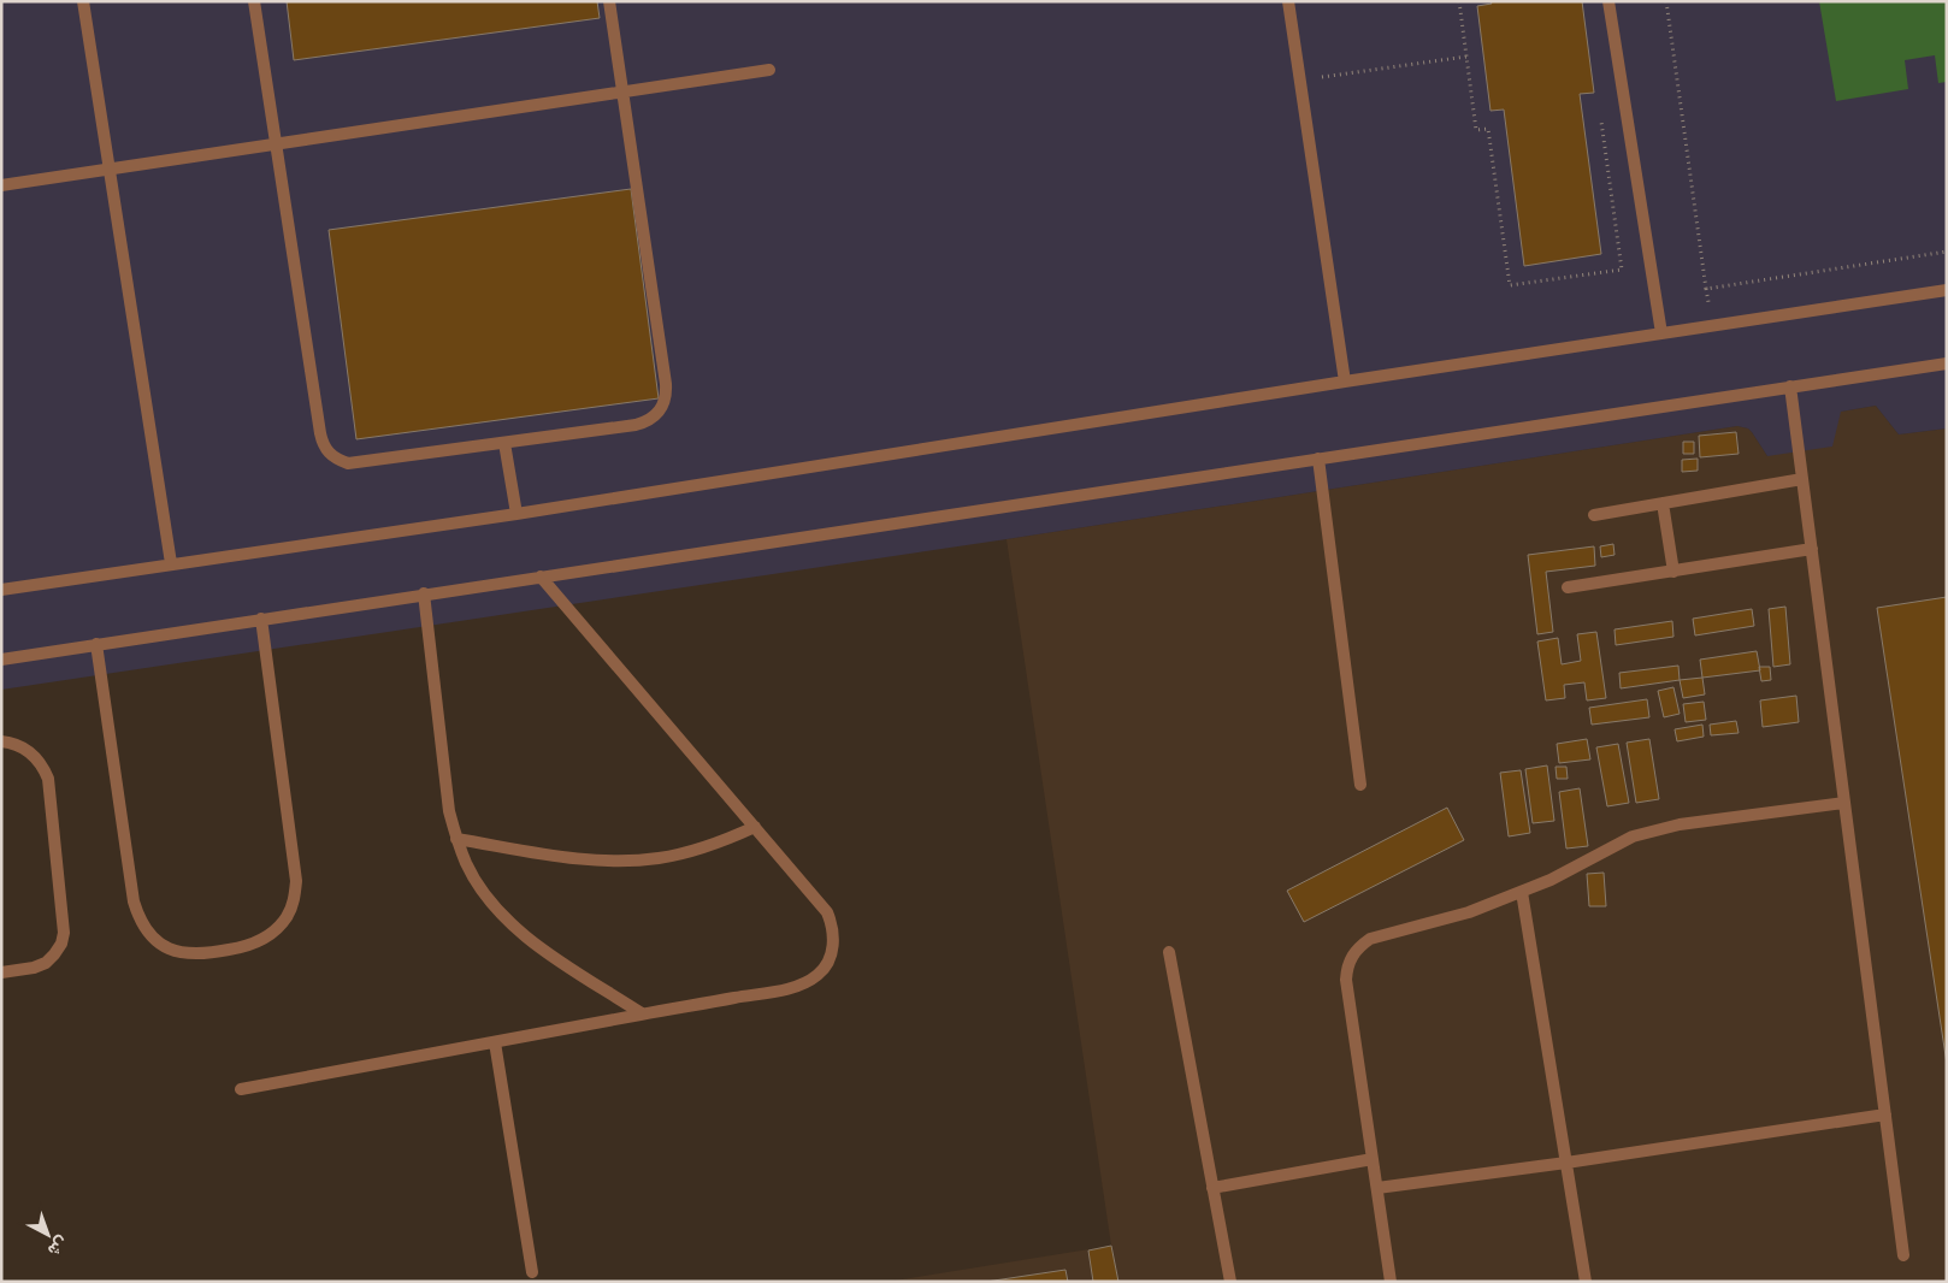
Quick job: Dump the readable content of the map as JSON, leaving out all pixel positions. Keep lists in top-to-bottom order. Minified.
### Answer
{"north":"bottom right"}
